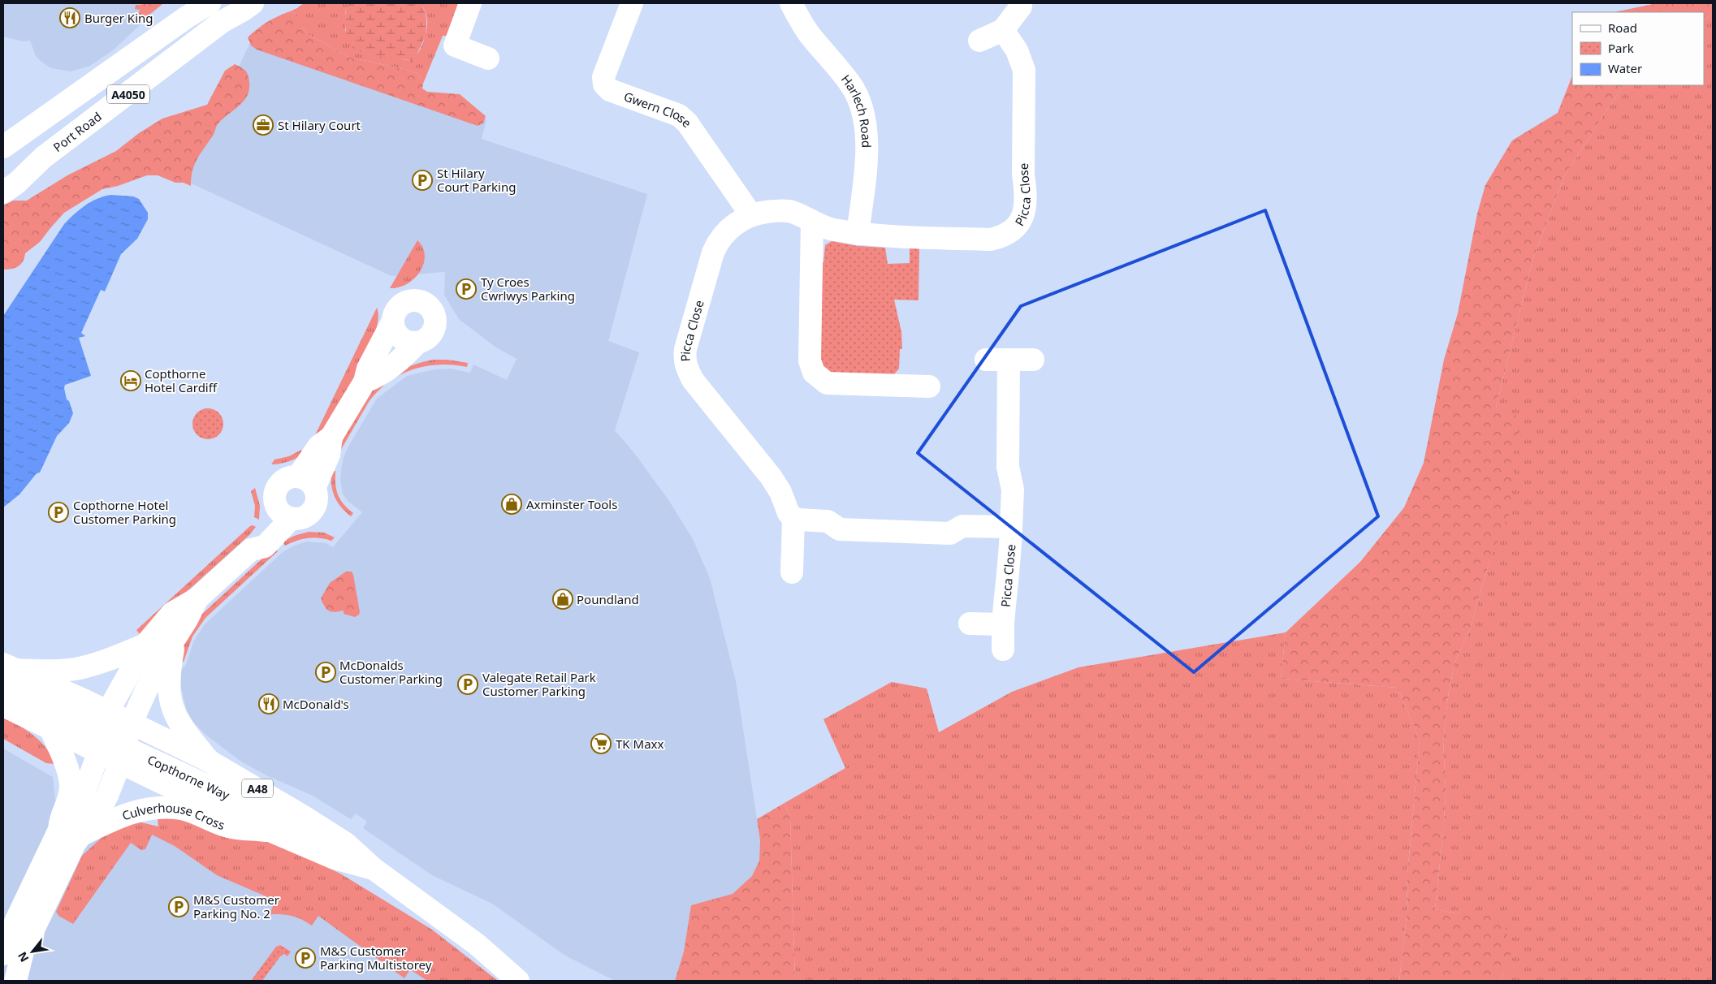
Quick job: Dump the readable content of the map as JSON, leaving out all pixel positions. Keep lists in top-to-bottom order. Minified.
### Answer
{"streets":{"street":["A4050","Gwern Close","Harlech Road","Port Road","Picca Close","Copthorne Way","A48","Culverhouse Cross"]},"crossings":[["Gwern Close","Picca Close"],["Harlech Road","Picca Close"],["Copthorne Way","A48"],["A48","Culverhouse Cross"]],"places":{"restaurant":["Burger King","McDonald's"],"office":["St Hilary Court"],"parking":["St Hilary Court Parking","Ty Croes Cwrlwys Parking","Copthorne Hotel Customer Parking","McDonalds Customer Parking","Valegate Retail Park Customer Parking","M&S Customer Parking No. 2","M&S Customer Parking Multistorey"],"hotel":["Copthorne Hotel Cardiff"],"shop":["Axminster Tools","Poundland"],"supermarket":["TK Maxx"]},"legend":["Road","Park","Water"],"north":"bottom left"}
